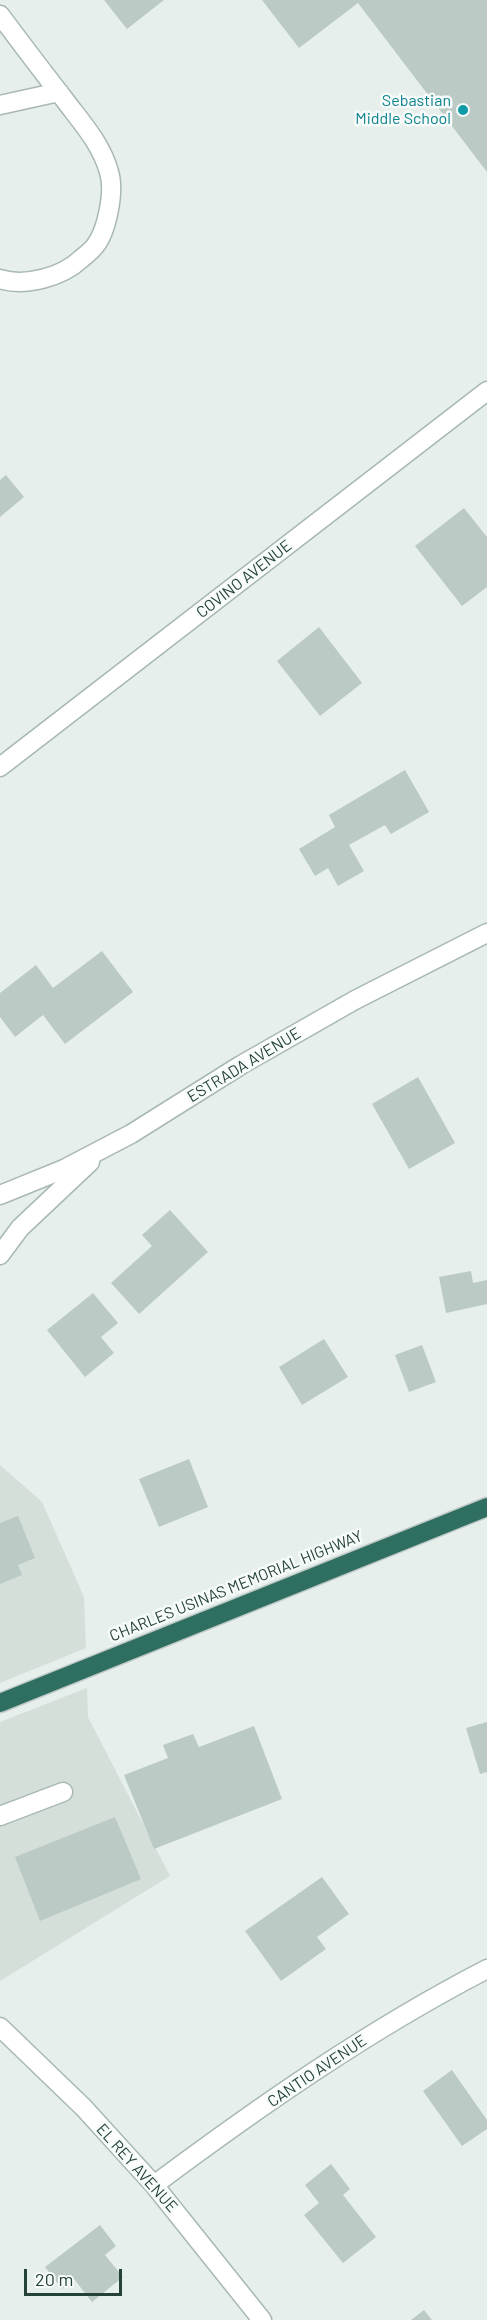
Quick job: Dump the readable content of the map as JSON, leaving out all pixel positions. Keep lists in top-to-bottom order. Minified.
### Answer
{"streets":{"highway":["CHARLES USINAS MEMORIAL HIGHWAY"],"street":["COVINO AVENUE","ESTRADA AVENUE","CANTIO AVENUE","EL REY AVENUE"]},"crossings":[["CANTIO AVENUE","EL REY AVENUE"]],"places":["Sebastian Middle School"],"scale_bar":"20 m"}
